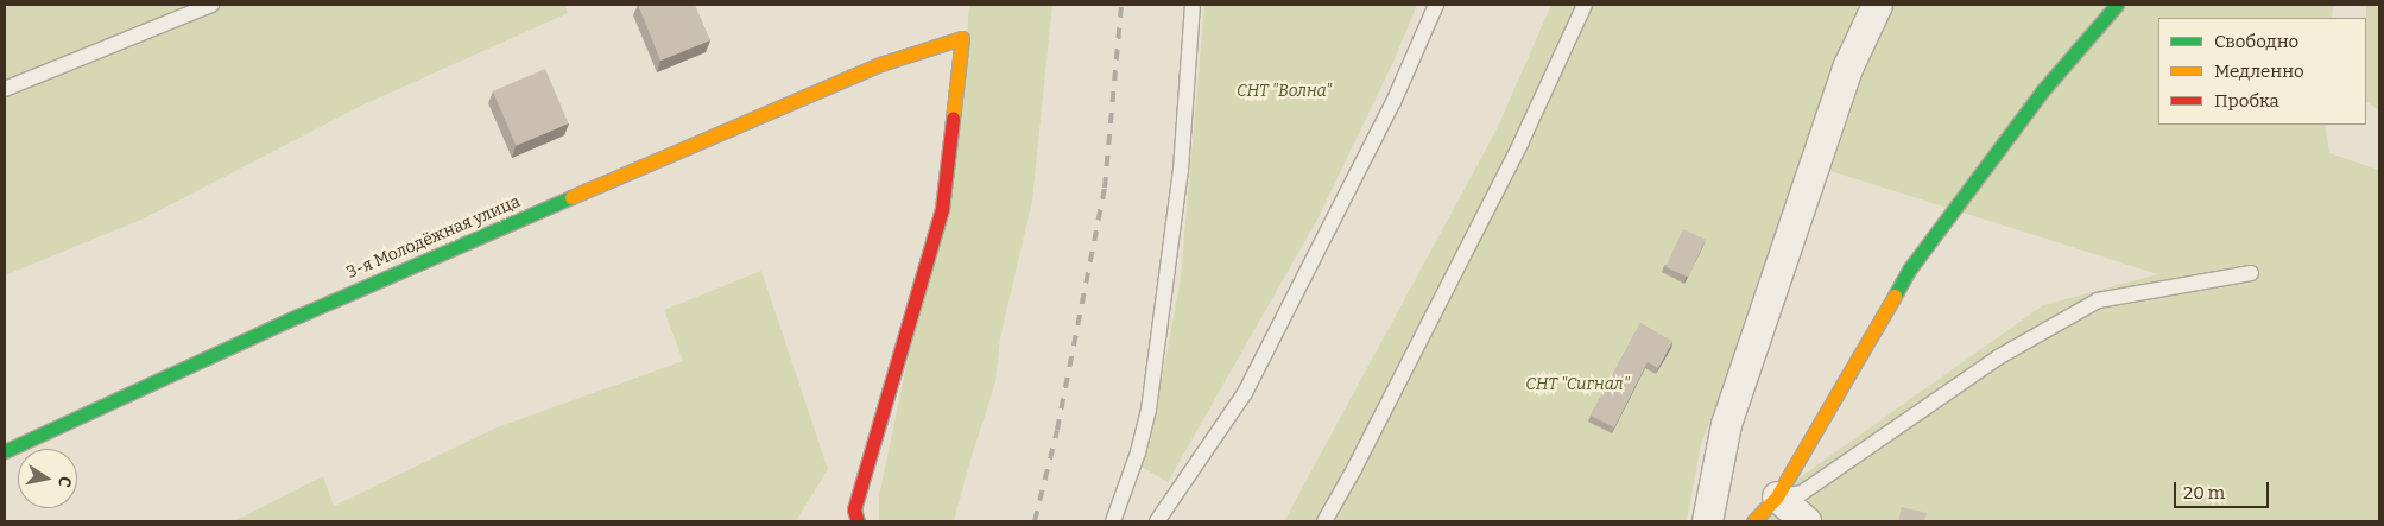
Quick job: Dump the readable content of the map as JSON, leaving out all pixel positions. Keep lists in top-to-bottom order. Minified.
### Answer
{"streets":{"street":["3-я Молодёжная улица"]},"parks":["СНТ \"Волна\"","СНТ \"Сигнал\""],"legend":["Свободно","Медленно","Пробка"],"scale_bar":"20 m","north":"right"}
